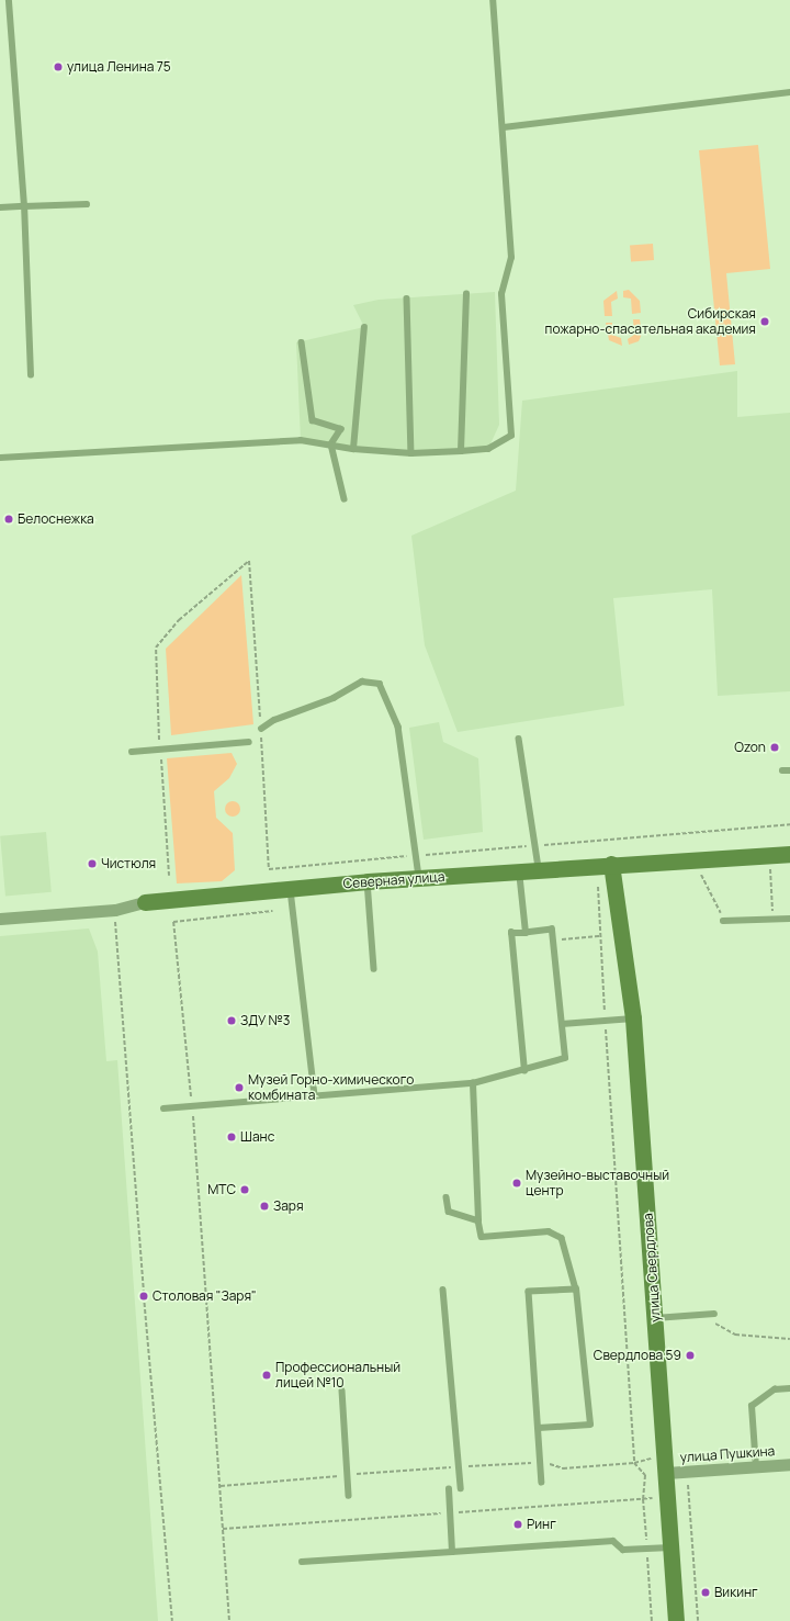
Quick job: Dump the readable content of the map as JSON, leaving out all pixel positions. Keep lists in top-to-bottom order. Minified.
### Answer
{"streets":{"street":["Северная улица","улица Свердлова","улица Пушкина"]},"crossings":[["Северная улица","улица Свердлова"],["улица Свердлова","улица Пушкина"]],"places":["улица Ленина 75","Сибирская пожарно-спасательная академия","Белоснежка","Ozon","Чистюля","ЗДУ №3","Музей Горно-химического комбината","Шанс","Музейно-выставочный центр","МТС","Заря","Столовая \"Заря\"","Свердлова 59","Профессиональный лицей №10","Ринг","Викинг"]}
